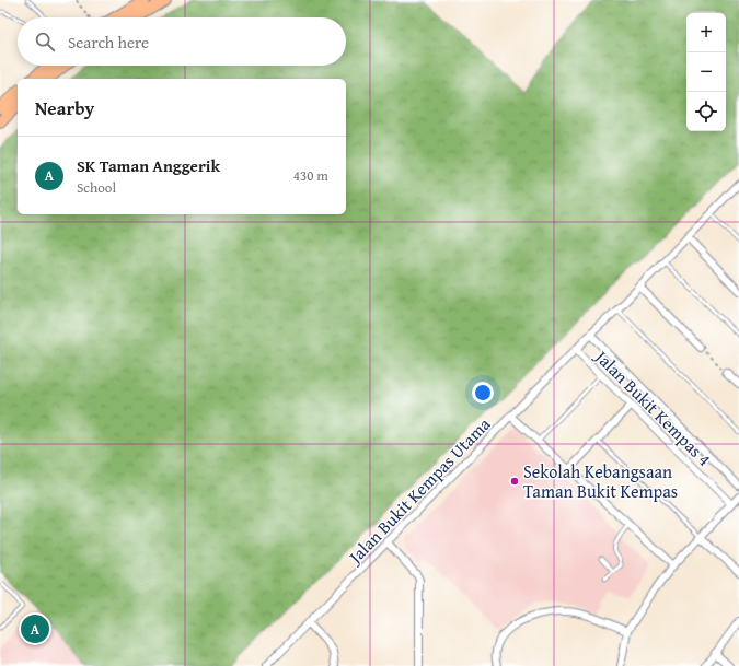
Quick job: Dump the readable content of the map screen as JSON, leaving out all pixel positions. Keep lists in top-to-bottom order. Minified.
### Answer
{"streets":{"street":["Jalan Bukit Kempas 4","Jalan Bukit Kempas Utama"]},"crossings":[["Jalan Bukit Kempas 4","Jalan Bukit Kempas Utama"]],"places":["Sekolah Kebangsaan Taman Bukit Kempas"],"page":{"map_buttons":["+","−"],"search":"Search here","heading":"Nearby","list":[{"mark":"A","name":"SK Taman Anggerik","note":"School","value":"430 m"}],"pins":"A"}}
